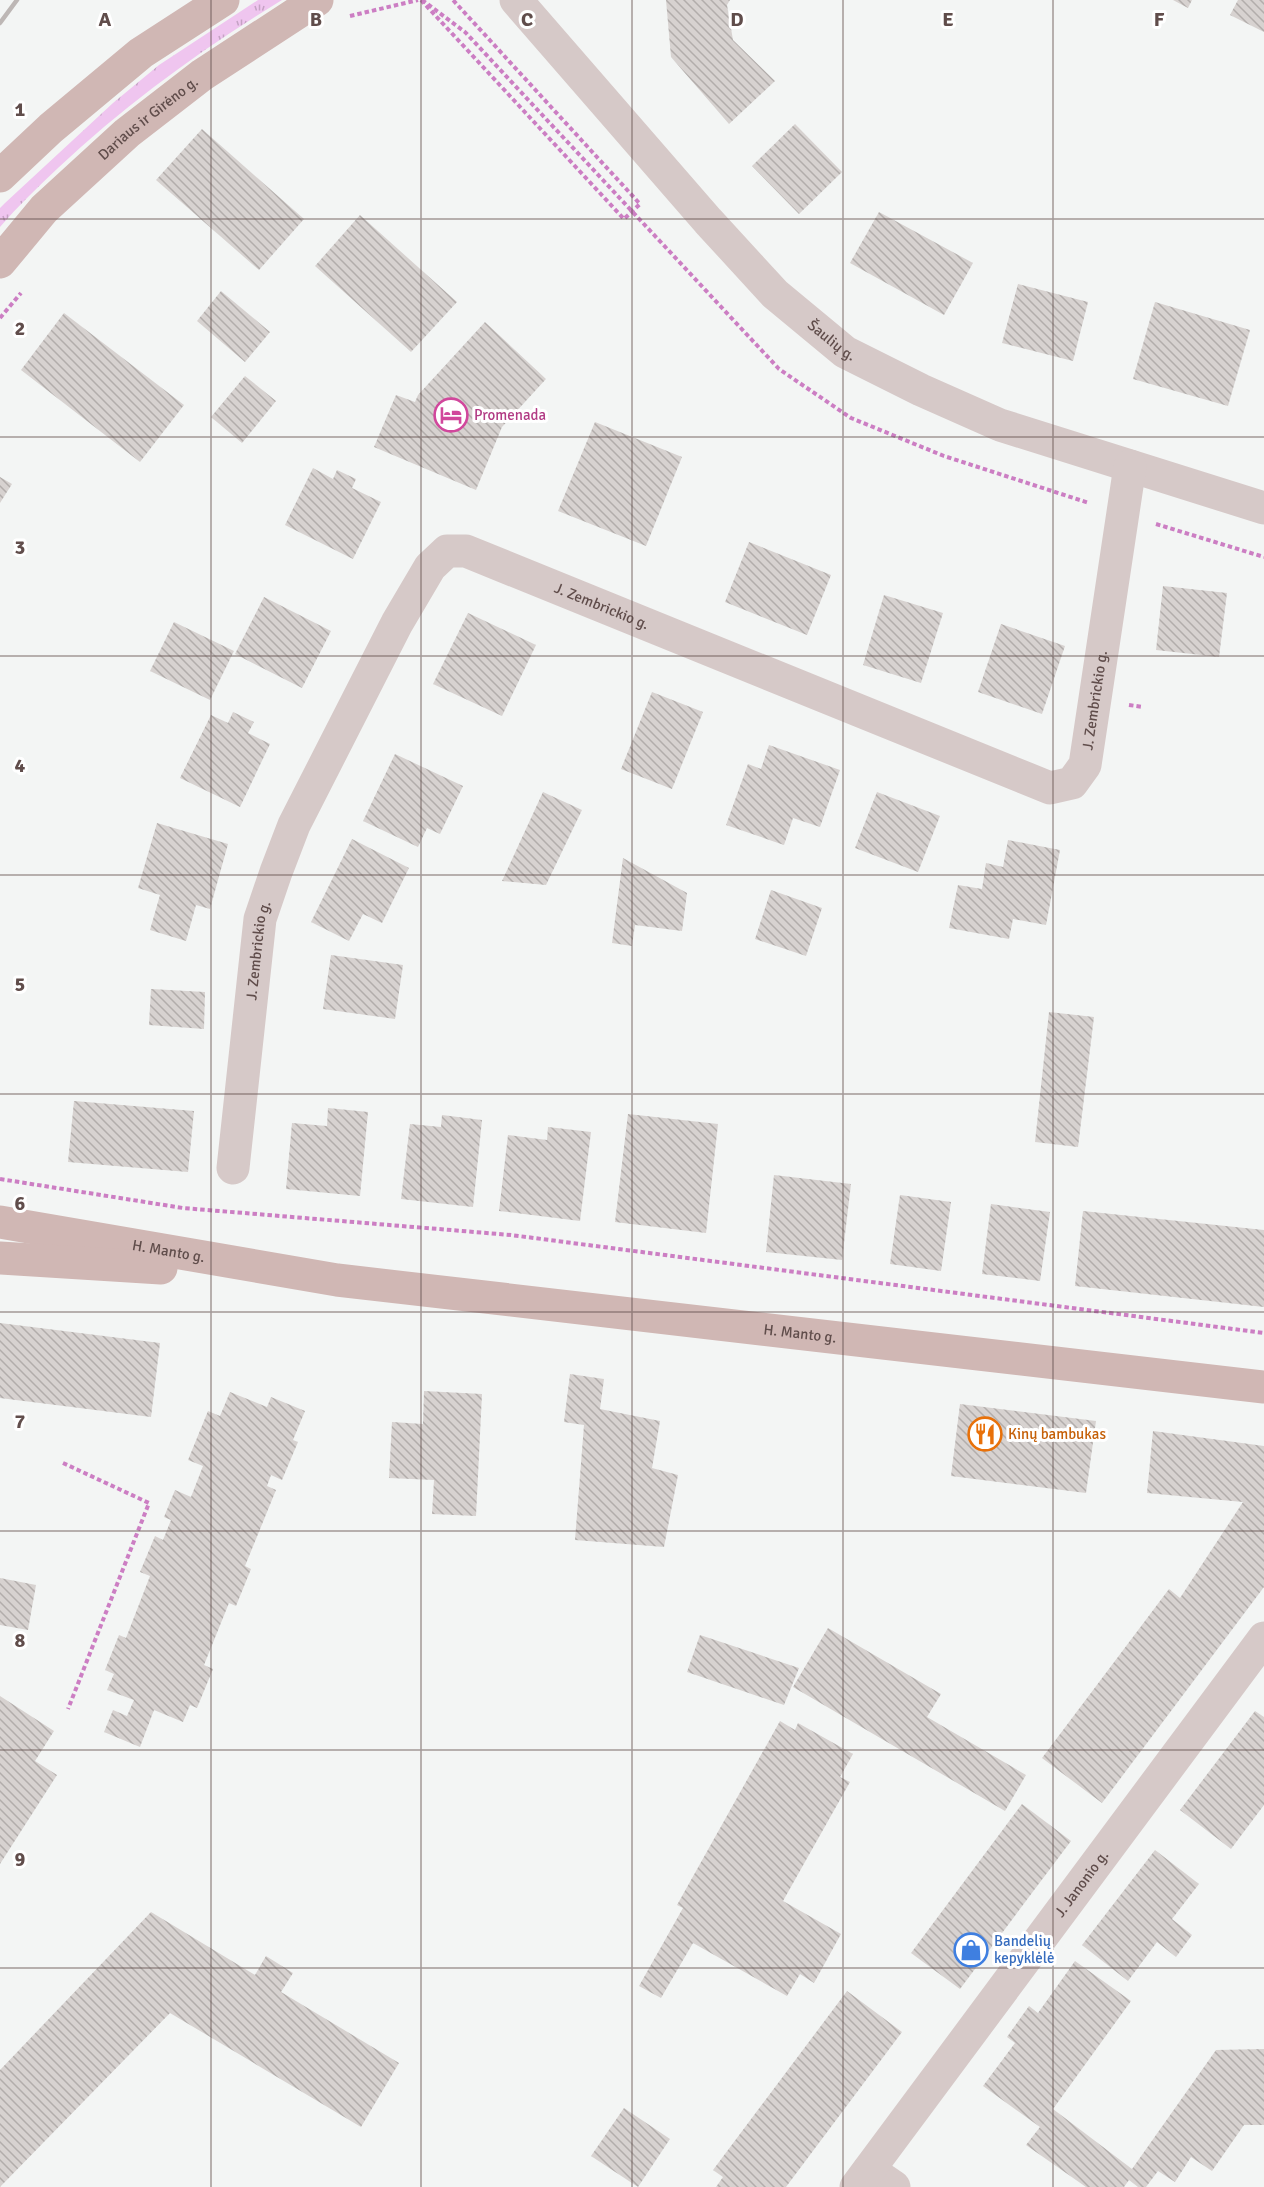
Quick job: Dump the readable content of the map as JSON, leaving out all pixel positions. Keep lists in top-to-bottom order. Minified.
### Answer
{"streets":{"main road":["Dariaus ir Girėno g.","H. Manto g."],"street":["Šaulių g.","J. Zembrickio g.","J. Janonio g."]},"crossings":[["Šaulių g.","J. Zembrickio g."]],"places":{"hotel":["Promenada"],"restaurant":["Kinų bambukas"],"shop":["Bandelių kepyklėlė"]},"grid":{"columns":["A","B","C","D","E","F"],"rows":["1","2","3","4","5","6","7","8","9"]}}
